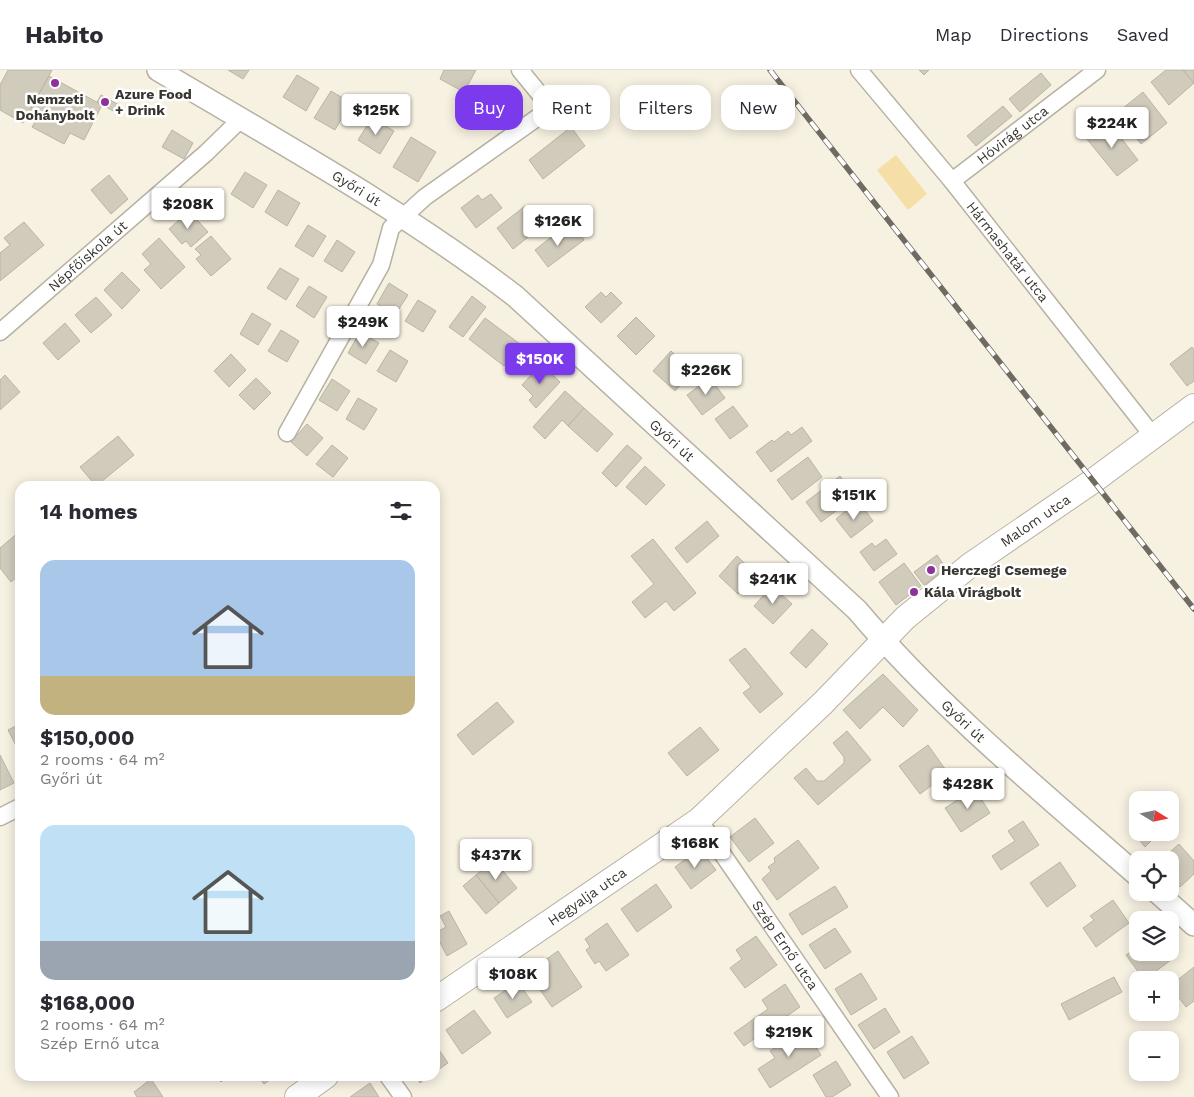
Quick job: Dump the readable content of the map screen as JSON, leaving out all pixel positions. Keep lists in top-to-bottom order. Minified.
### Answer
{"streets":{"main road":["Malom utca","Hegyalja utca"],"street":["Hóvirág utca","Győri út","Hármashatár utca","Népfőiskola út","Szép Ernő utca"]},"crossings":[["Hóvirág utca","Hármashatár utca"],["Győri út","Népfőiskola út"],["Győri út","Malom utca"],["Győri út","Hegyalja utca"],["Hármashatár utca","Malom utca"],["Malom utca","Hegyalja utca"],["Hegyalja utca","Szép Ernő utca"]],"places":["Nemzeti Dohánybolt","Azure Food + Drink","Herczegi Csemege","Kála Virágbolt"],"north":"right","page":{"header":"Habito","nav":["Map","Directions","Saved"],"chip":["Buy","Rent","Filters","New"],"price":["$125K","$224K","$208K","$126K","$249K","$150K","$226K","$151K","$241K","$428K","$168K","$437K","$108K","$219K"],"heading":"14 homes","list":[{"name":"$150,000","note":"2 rooms · 64 m² · Győri út"},{"name":"$168,000","note":"2 rooms · 64 m² · Szép Ernő utca"}],"map_buttons":["+","−"]}}
